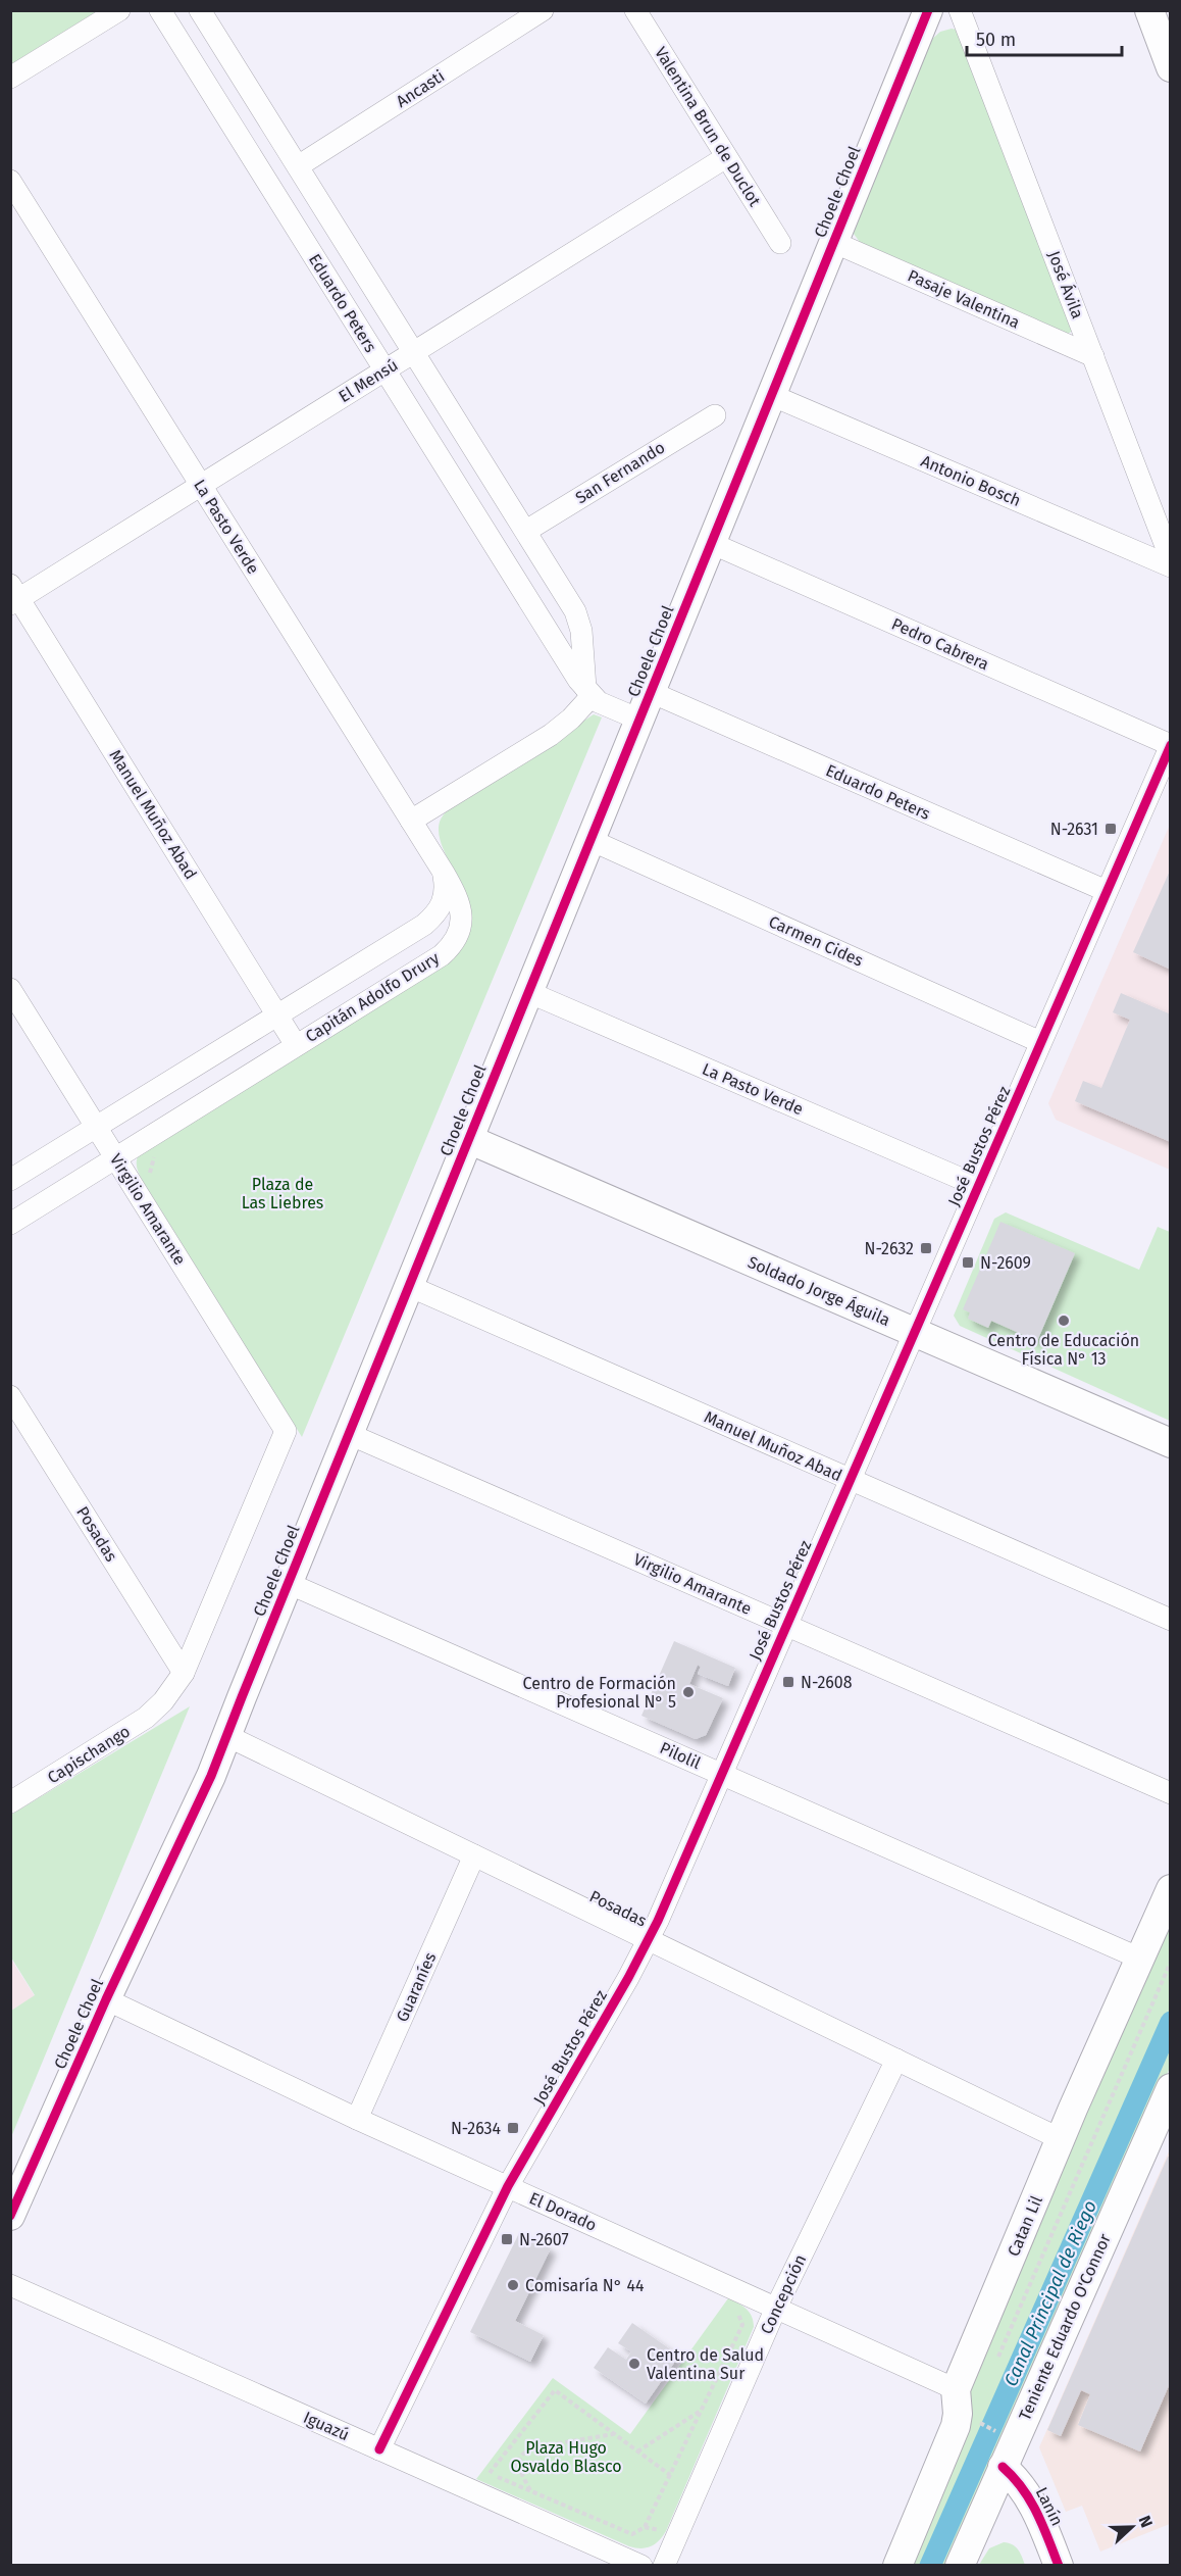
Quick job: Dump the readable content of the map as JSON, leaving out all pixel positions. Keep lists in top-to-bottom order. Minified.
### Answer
{"streets":{"street":["Ancasti","Valentina Brun de Duclot","Choele Choel","José Ávila","Pasaje Valentina","Eduardo Peters","El Mensú","San Fernando","Antonio Bosch","La Pasto Verde","Pedro Cabrera","Manuel Muñoz Abad","Carmen Cides","Capitán Adolfo Drury","José Bustos Pérez","Virgilio Amarante","Soldado Jorge Águila","Posadas","Capischango","Pilolil","Guaraníes","El Dorado","Catan Lil","Concepción","Teniente Eduardo O'Connor","Iguazú","Lanín"]},"crossings":[["Ancasti","Eduardo Peters"],["Valentina Brun de Duclot","El Mensú"],["Choele Choel","Pasaje Valentina"],["Choele Choel","Eduardo Peters"],["Choele Choel","Antonio Bosch"],["Choele Choel","La Pasto Verde"],["Choele Choel","Pedro Cabrera"],["Choele Choel","Manuel Muñoz Abad"],["Choele Choel","Carmen Cides"],["Choele Choel","Virgilio Amarante"],["Choele Choel","Soldado Jorge Águila"],["Choele Choel","Posadas"],["Choele Choel","Pilolil"],["Choele Choel","El Dorado"],["José Ávila","Pasaje Valentina"],["Eduardo Peters","El Mensú"],["Eduardo Peters","San Fernando"],["Eduardo Peters","José Bustos Pérez"],["El Mensú","La Pasto Verde"],["El Mensú","Manuel Muñoz Abad"],["La Pasto Verde","Capitán Adolfo Drury"],["La Pasto Verde","José Bustos Pérez"],["Pedro Cabrera","José Bustos Pérez"],["Manuel Muñoz Abad","Capitán Adolfo Drury"],["Manuel Muñoz Abad","José Bustos Pérez"],["Carmen Cides","José Bustos Pérez"],["Capitán Adolfo Drury","Virgilio Amarante"],["José Bustos Pérez","Virgilio Amarante"],["José Bustos Pérez","Soldado Jorge Águila"],["José Bustos Pérez","Posadas"],["José Bustos Pérez","Pilolil"],["José Bustos Pérez","El Dorado"],["José Bustos Pérez","Iguazú"],["Virgilio Amarante","Posadas"],["Virgilio Amarante","Capischango"],["Posadas","Capischango"],["Posadas","Guaraníes"],["Posadas","Catan Lil"],["Posadas","Concepción"],["Pilolil","Catan Lil"],["Guaraníes","El Dorado"],["El Dorado","Catan Lil"],["El Dorado","Concepción"],["Teniente Eduardo O'Connor","Lanín"]],"water":["Canal Principal de Riego"],"parks":["Plaza de Las Liebres","Plaza Hugo Osvaldo Blasco"],"places":{"transit":["N-2631","N-2632","N-2609","N-2608","N-2634","N-2607"],"other":["Centro de Educación Física N° 13","Centro de Formación Profesional N° 5","Comisaría N° 44","Centro de Salud Valentina Sur"]},"scale_bar":"50 m","north":"right"}
